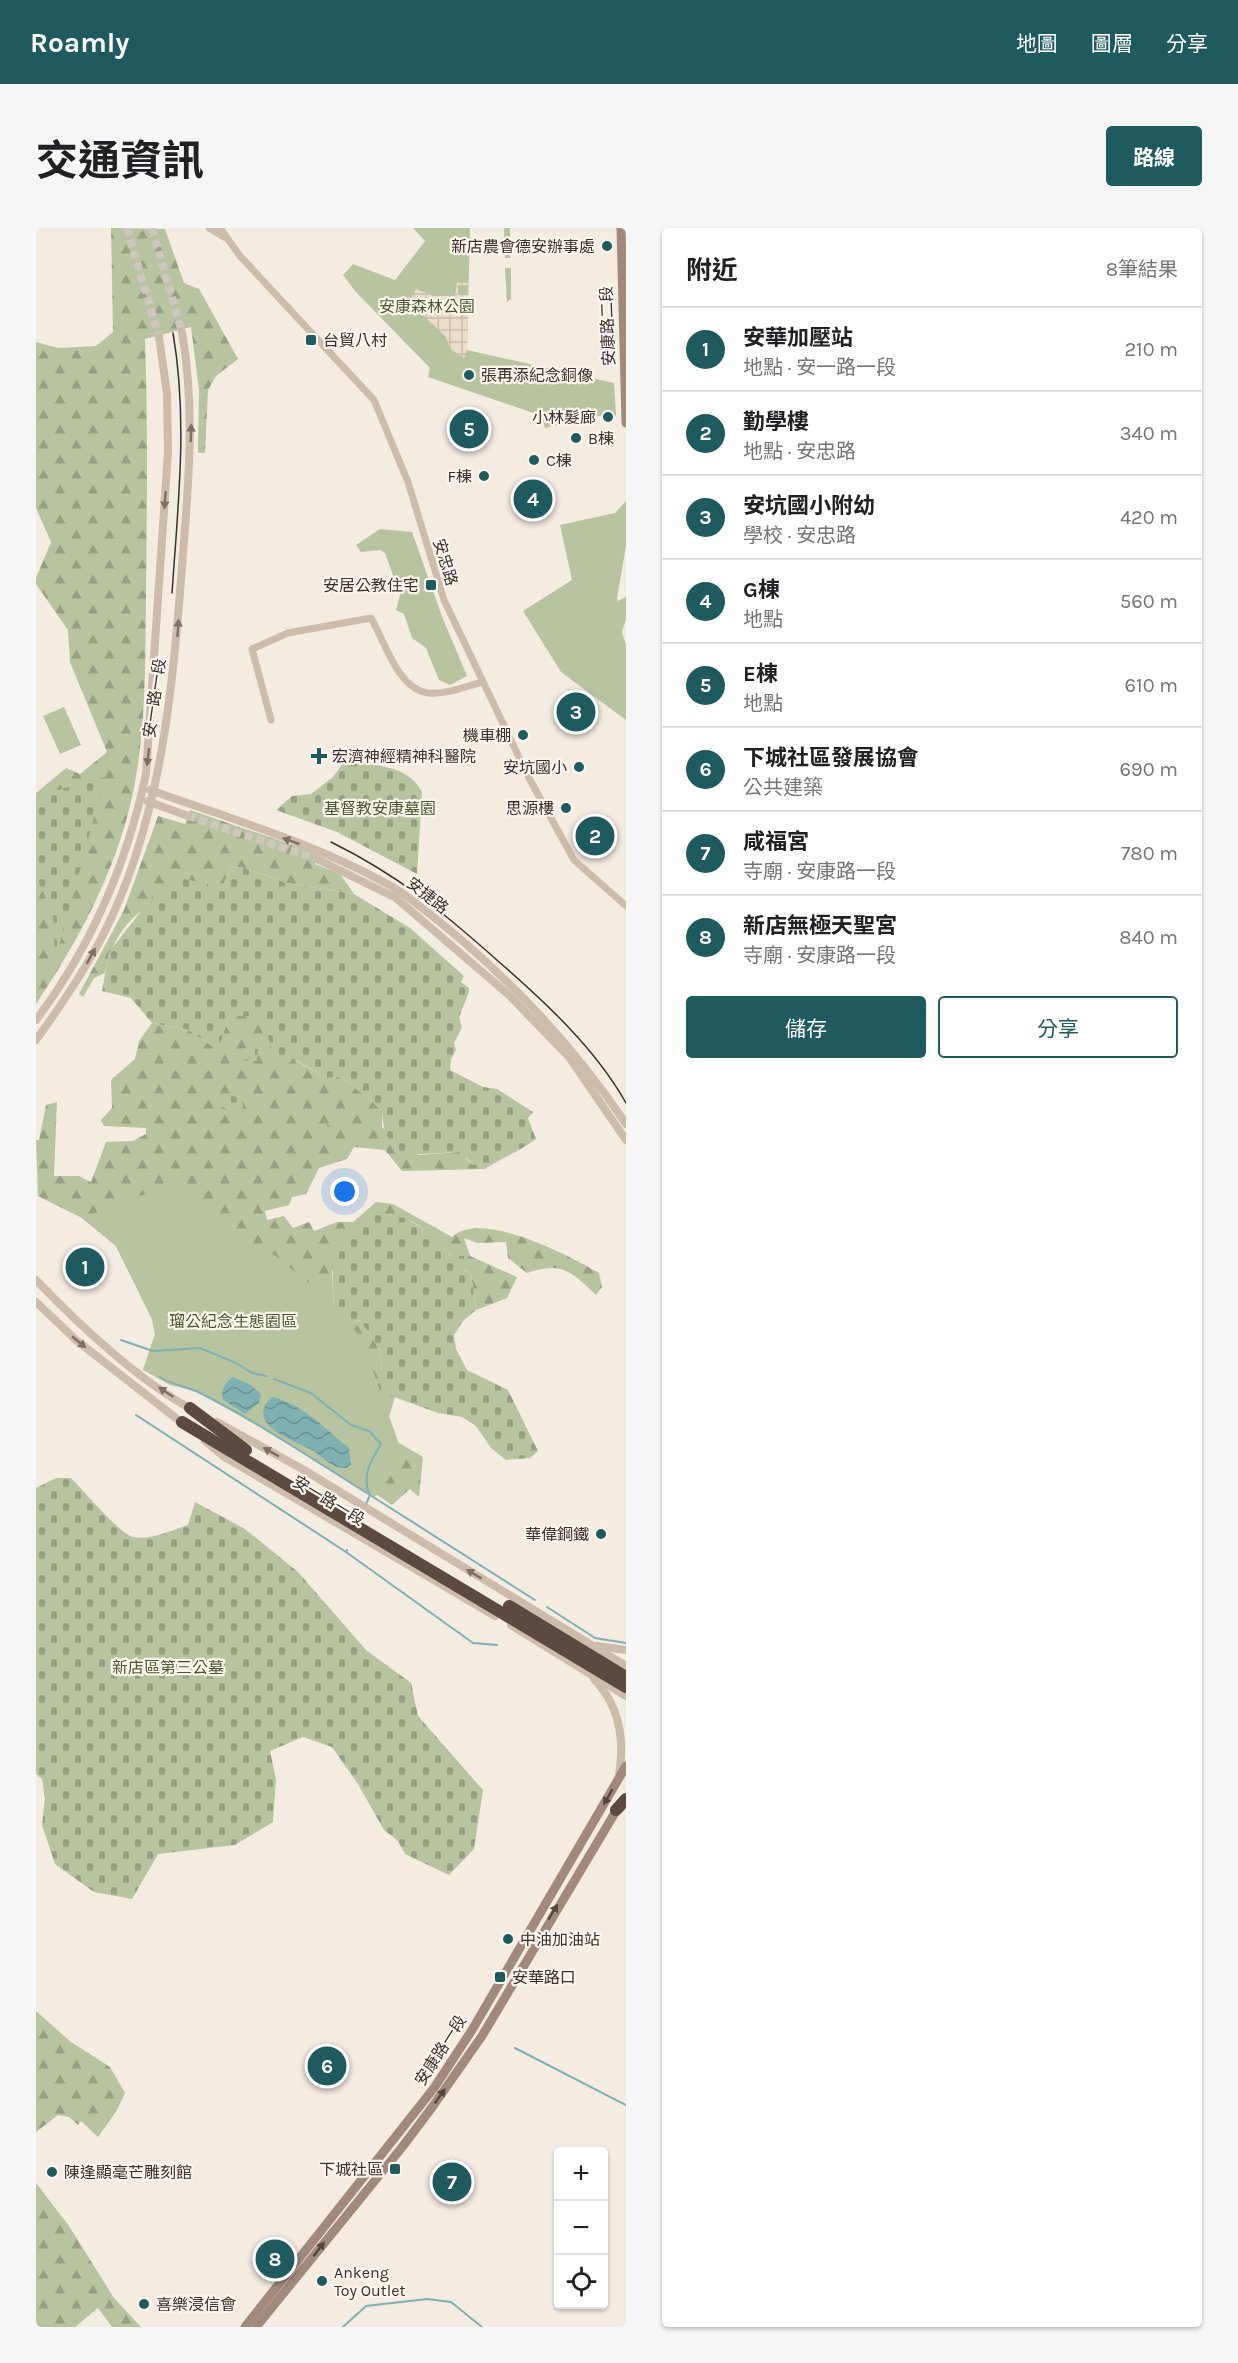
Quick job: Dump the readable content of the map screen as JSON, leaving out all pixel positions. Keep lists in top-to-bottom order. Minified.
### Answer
{"streets":{"main road":["安康路二段","安康路一段"],"street":["安忠路","安一路一段","安捷路"]},"crossings":[["安一路一段","安捷路"]],"parks":["安康森林公園","基督教安康墓園","瑠公紀念生態園區","新店區第三公墓"],"places":{"other":["新店農會德安辦事處","張再添紀念銅像","小林髮廊","B棟","C棟","F棟","機車棚","安坑國小","思源樓","華偉鋼鐵","中油加油站","陳逢顯毫芒雕刻館","Ankeng Toy Outlet","喜樂浸信會"],"transit":["台貿八村","安居公教住宅","安華路口","下城社區"],"health":["宏濟神經精神科醫院"]},"page":{"header":"Roamly","nav":["地圖","圖層","分享"],"title":"交通資訊","buttons":["路線",["儲存","分享"]],"heading":["附近","8筆結果"],"list":[{"mark":"1","name":"安華加壓站","note":"地點 · 安一路一段","value":"210 m"},{"mark":"2","name":"勤學樓","note":"地點 · 安忠路","value":"340 m"},{"mark":"3","name":"安坑國小附幼","note":"學校 · 安忠路","value":"420 m"},{"mark":"4","name":"G棟","note":"地點","value":"560 m"},{"mark":"5","name":"E棟","note":"地點","value":"610 m"},{"mark":"6","name":"下城社區發展協會","note":"公共建築","value":"690 m"},{"mark":"7","name":"咸福宮","note":"寺廟 · 安康路一段","value":"780 m"},{"mark":"8","name":"新店無極天聖宮","note":"寺廟 · 安康路一段","value":"840 m"}],"pins":["5","4","3","2","1","6","7","8"],"map_buttons":["+","−"]}}
